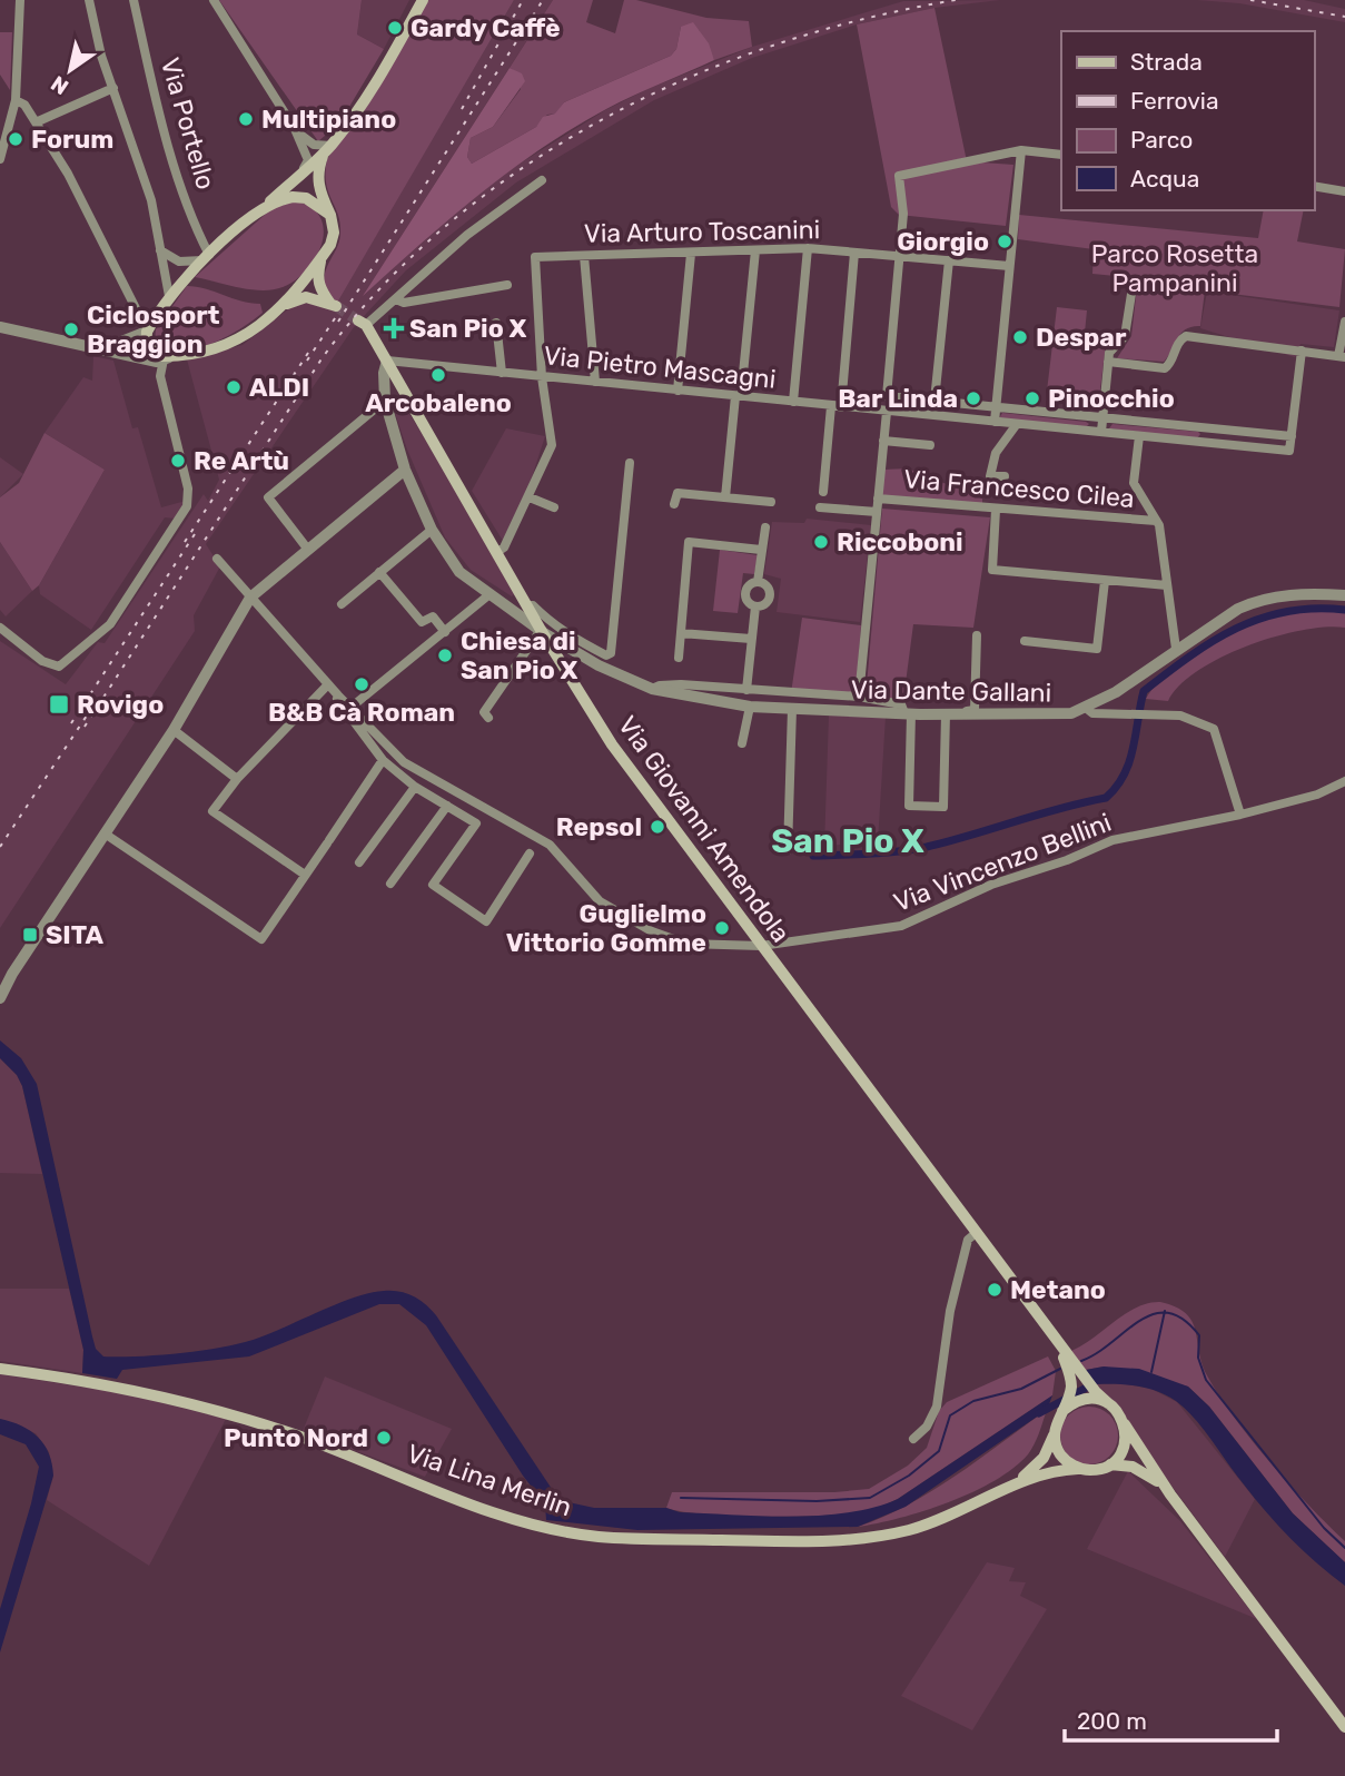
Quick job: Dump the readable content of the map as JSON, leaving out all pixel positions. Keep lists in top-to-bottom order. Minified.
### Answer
{"streets":{"main road":["Via Giovanni Amendola","Via Lina Merlin"],"street":["Via Portello","Via Arturo Toscanini","Via Pietro Mascagni","Via Francesco Cilea","Via Dante Gallani","Via Vincenzo Bellini"]},"crossings":[["Via Arturo Toscanini","Via Pietro Mascagni"],["Via Pietro Mascagni","Via Dante Gallani"],["Via Pietro Mascagni","Via Giovanni Amendola"],["Via Dante Gallani","Via Giovanni Amendola"],["Via Giovanni Amendola","Via Vincenzo Bellini"],["Via Giovanni Amendola","Via Lina Merlin"]],"districts":["San Pio X"],"parks":["Parco Rosetta Pampanini"],"places":{"other":["Gardy Caffè","Multipiano","Forum","Giorgio","Ciclosport Braggion","Despar","Arcobaleno","ALDI","Bar Linda","Pinocchio","Re Artù","Riccoboni","Chiesa di San Pio X","B&B Cà Roman","Repsol","Guglielmo Vittorio Gomme","Metano","Punto Nord"],"health":["San Pio X"],"transit":["Rovigo","SITA"]},"legend":["Strada","Ferrovia","Parco","Acqua"],"scale_bar":"200 m","north":"bottom left"}
